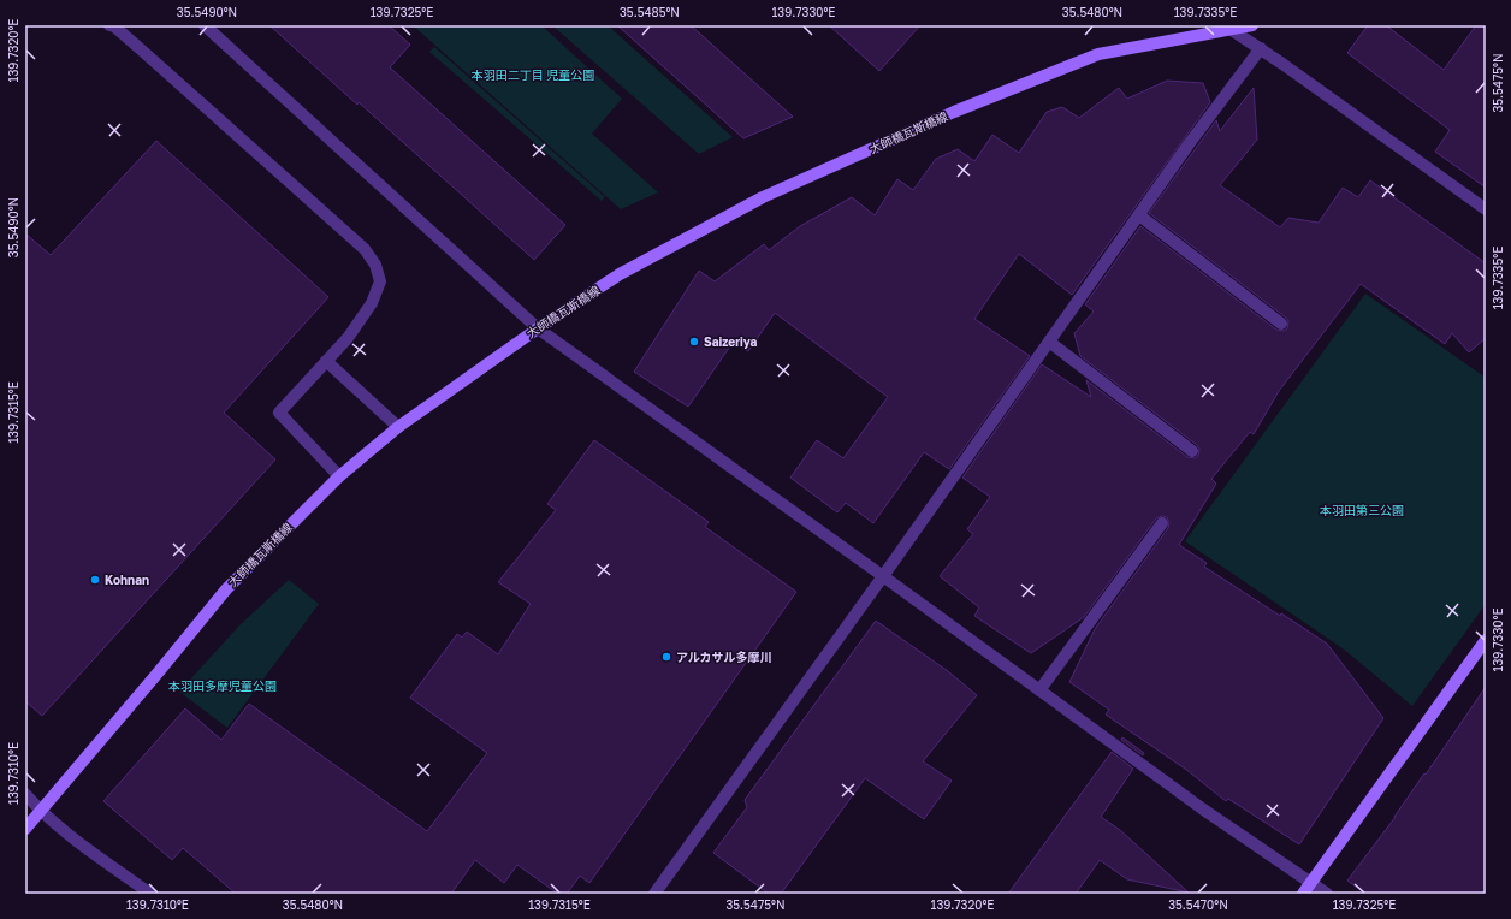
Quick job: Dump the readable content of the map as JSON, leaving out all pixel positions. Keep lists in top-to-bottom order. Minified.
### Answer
{"streets":{"street":["大師橋瓦斯橋線"]},"parks":["本羽田二丁目 児童公園","本羽田第三公園","本羽田多摩児童公園"],"places":["Saizeriya","Kohnan","アルカサル多摩川"],"coordinates":["35.5490°N","139.7325°E","35.5485°N","139.7330°E","35.5480°N","139.7335°E","139.7320°E","35.5475°N","139.7315°E","139.7310°E","35.5470°N"]}
